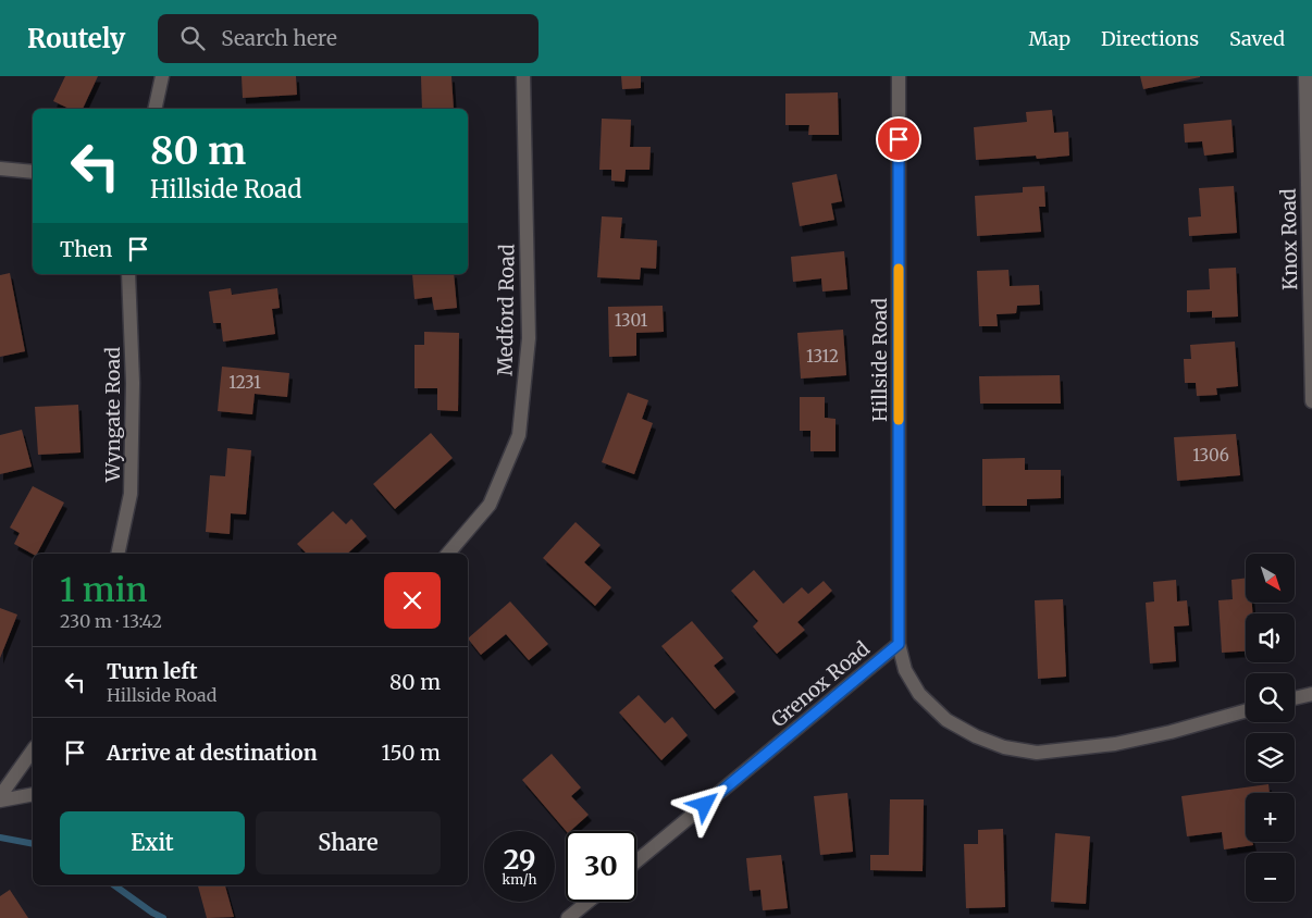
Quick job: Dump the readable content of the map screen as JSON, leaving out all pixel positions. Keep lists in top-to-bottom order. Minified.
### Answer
{"streets":{"street":["Knox Road","Medford Road","Hillside Road","Wyngate Road","Grenox Road"]},"crossings":[["Hillside Road","Grenox Road"]],"house_numbers":["1301","1312","1231","1306"],"north":"bottom right","page":{"header":"Routely","search":"Search here","nav":["Map","Directions","Saved"],"turn":["80 m","Hillside Road"],"then":"Then","map_buttons":["+","−"],"heading":["1 min","230 m · 13:42"],"list":[{"name":"Turn left","note":"Hillside Road","value":"80 m"},{"name":"Arrive at destination","value":"150 m"}],"buttons":["Exit","Share"],"speed":"29 km/h","limit":"30"}}
